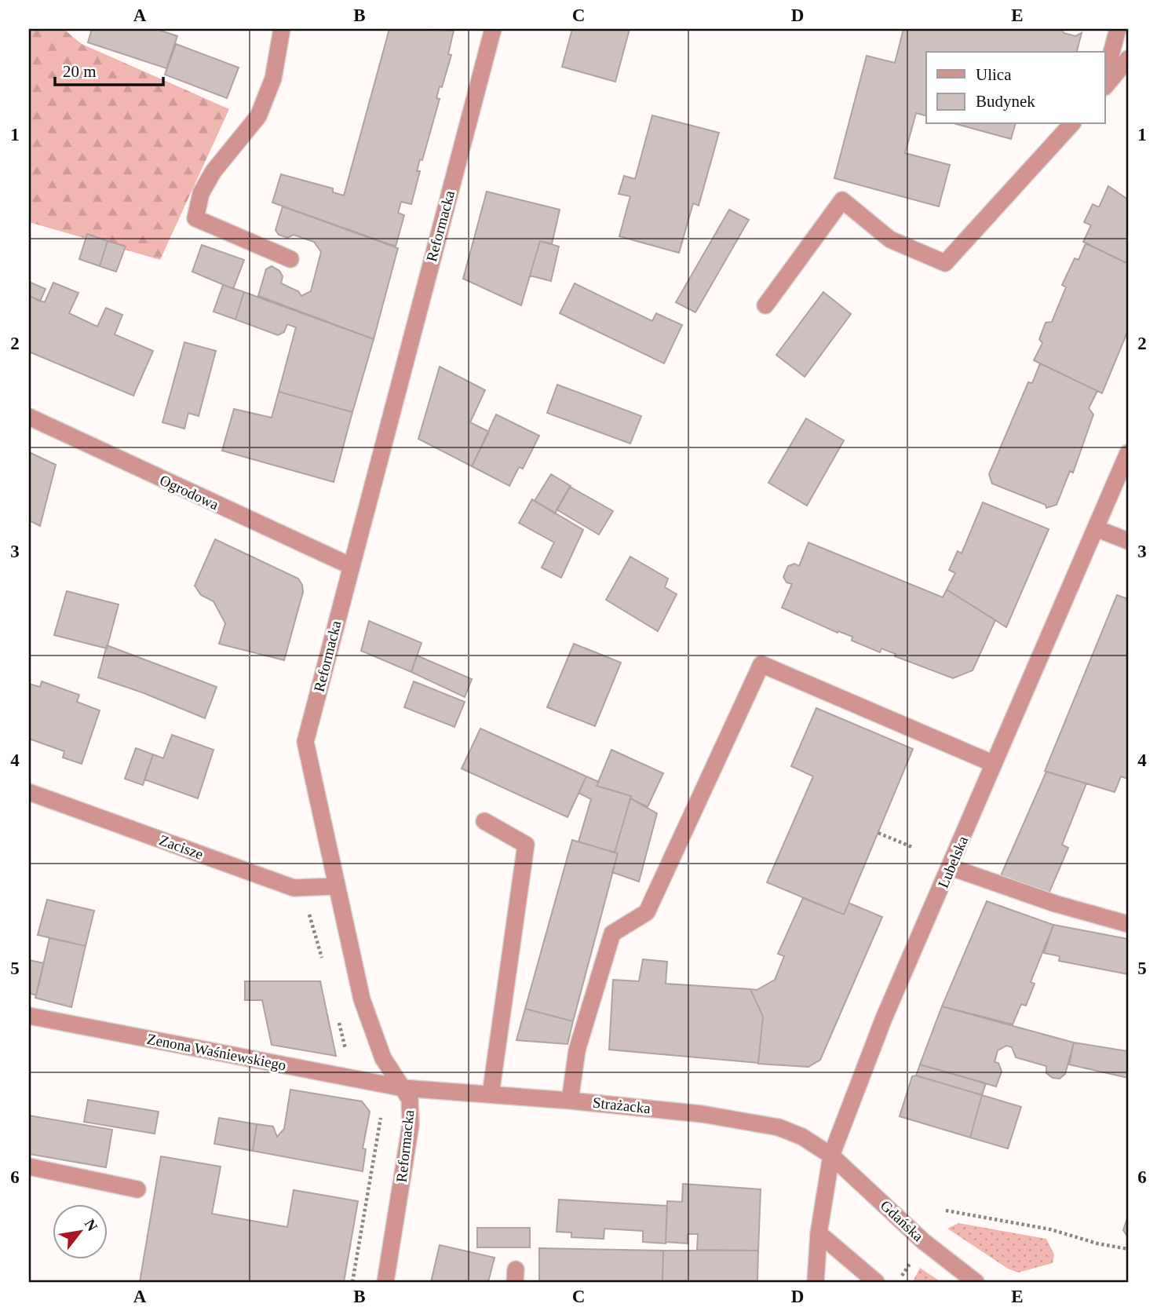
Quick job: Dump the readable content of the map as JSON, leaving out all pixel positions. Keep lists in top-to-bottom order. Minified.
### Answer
{"streets":{"street":["Reformacka","Ogrodowa","Zacisze","Lubelska","Zenona Waśniewskiego","Strażacka","Gdańska"]},"crossings":[["Reformacka","Ogrodowa"],["Reformacka","Zacisze"],["Reformacka","Zenona Waśniewskiego"],["Reformacka","Strażacka"],["Lubelska","Strażacka"],["Lubelska","Gdańska"],["Zenona Waśniewskiego","Strażacka"],["Strażacka","Gdańska"]],"legend":["Ulica","Budynek"],"scale_bar":"20 m","north":"top right","grid":{"columns":["A","B","C","D","E"],"rows":["1","2","3","4","5","6"]}}
